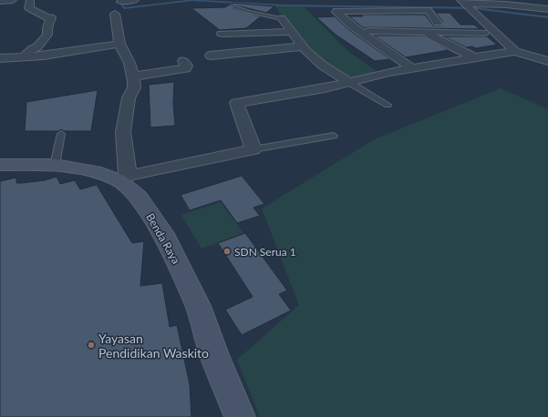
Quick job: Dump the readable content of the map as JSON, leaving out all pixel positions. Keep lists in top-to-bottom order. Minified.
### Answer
{"streets":{"street":["Benda Raya"]},"places":["SDN Serua 1","Yayasan Pendidikan Waskito"]}
